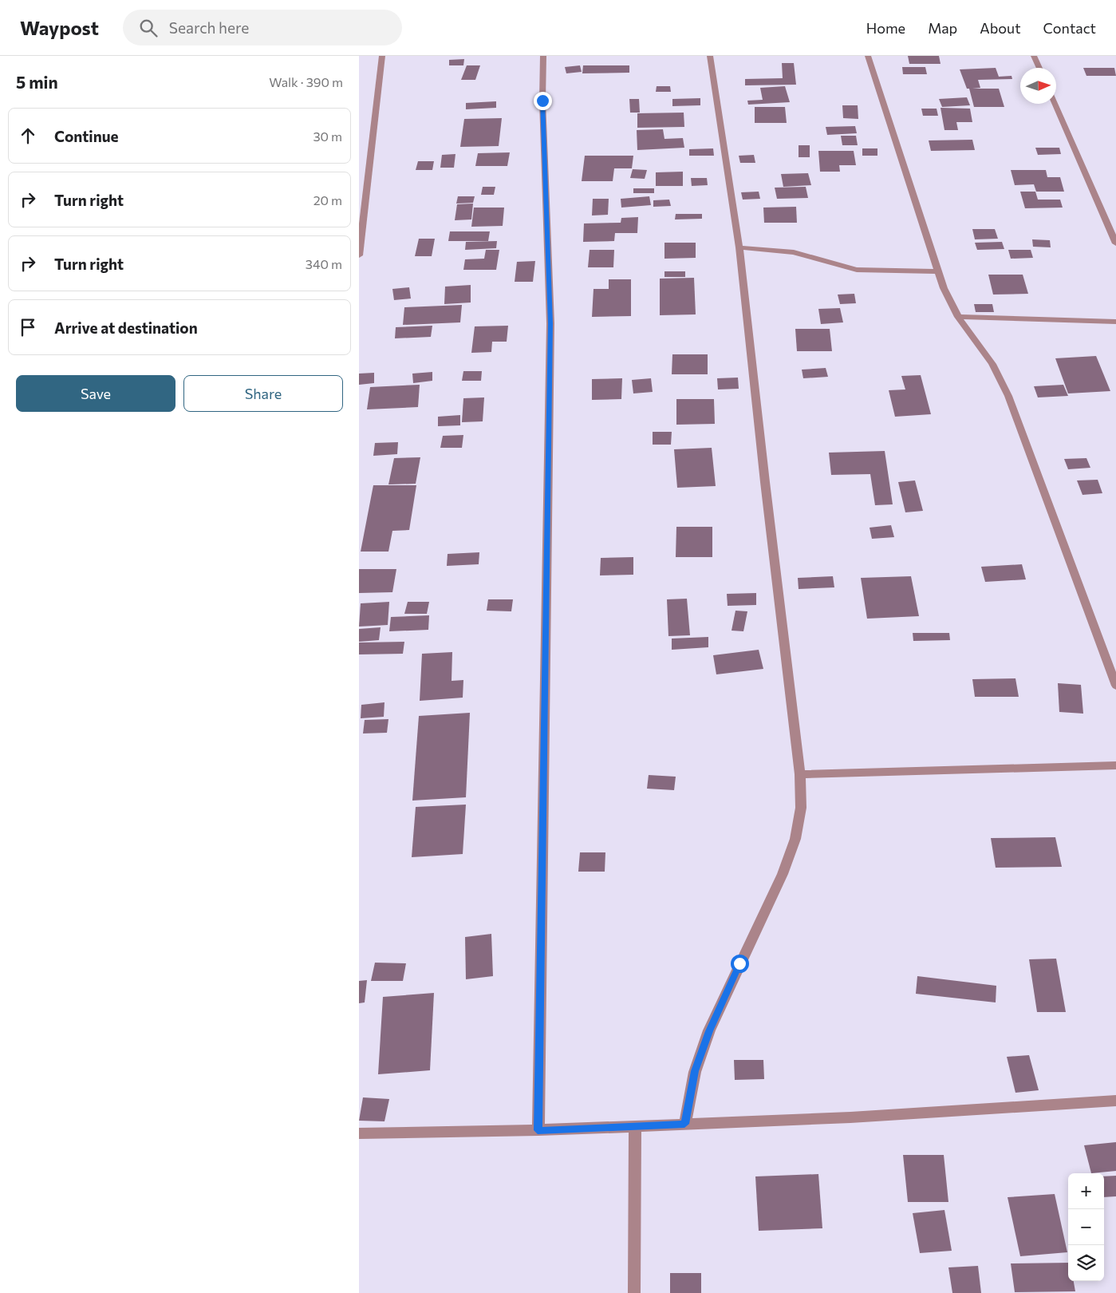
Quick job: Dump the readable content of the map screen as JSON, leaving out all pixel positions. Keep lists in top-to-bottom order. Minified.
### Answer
{"north":"right","page":{"header":"Waypost","search":"Search here","nav":["Home","Map","About","Contact"],"heading":["5 min","Walk · 390 m"],"list":[["Continue","30 m"],["Turn right","20 m"],["Turn right","340 m"],"Arrive at destination"],"buttons":["Save","Share"],"map_buttons":["+","−"]}}
